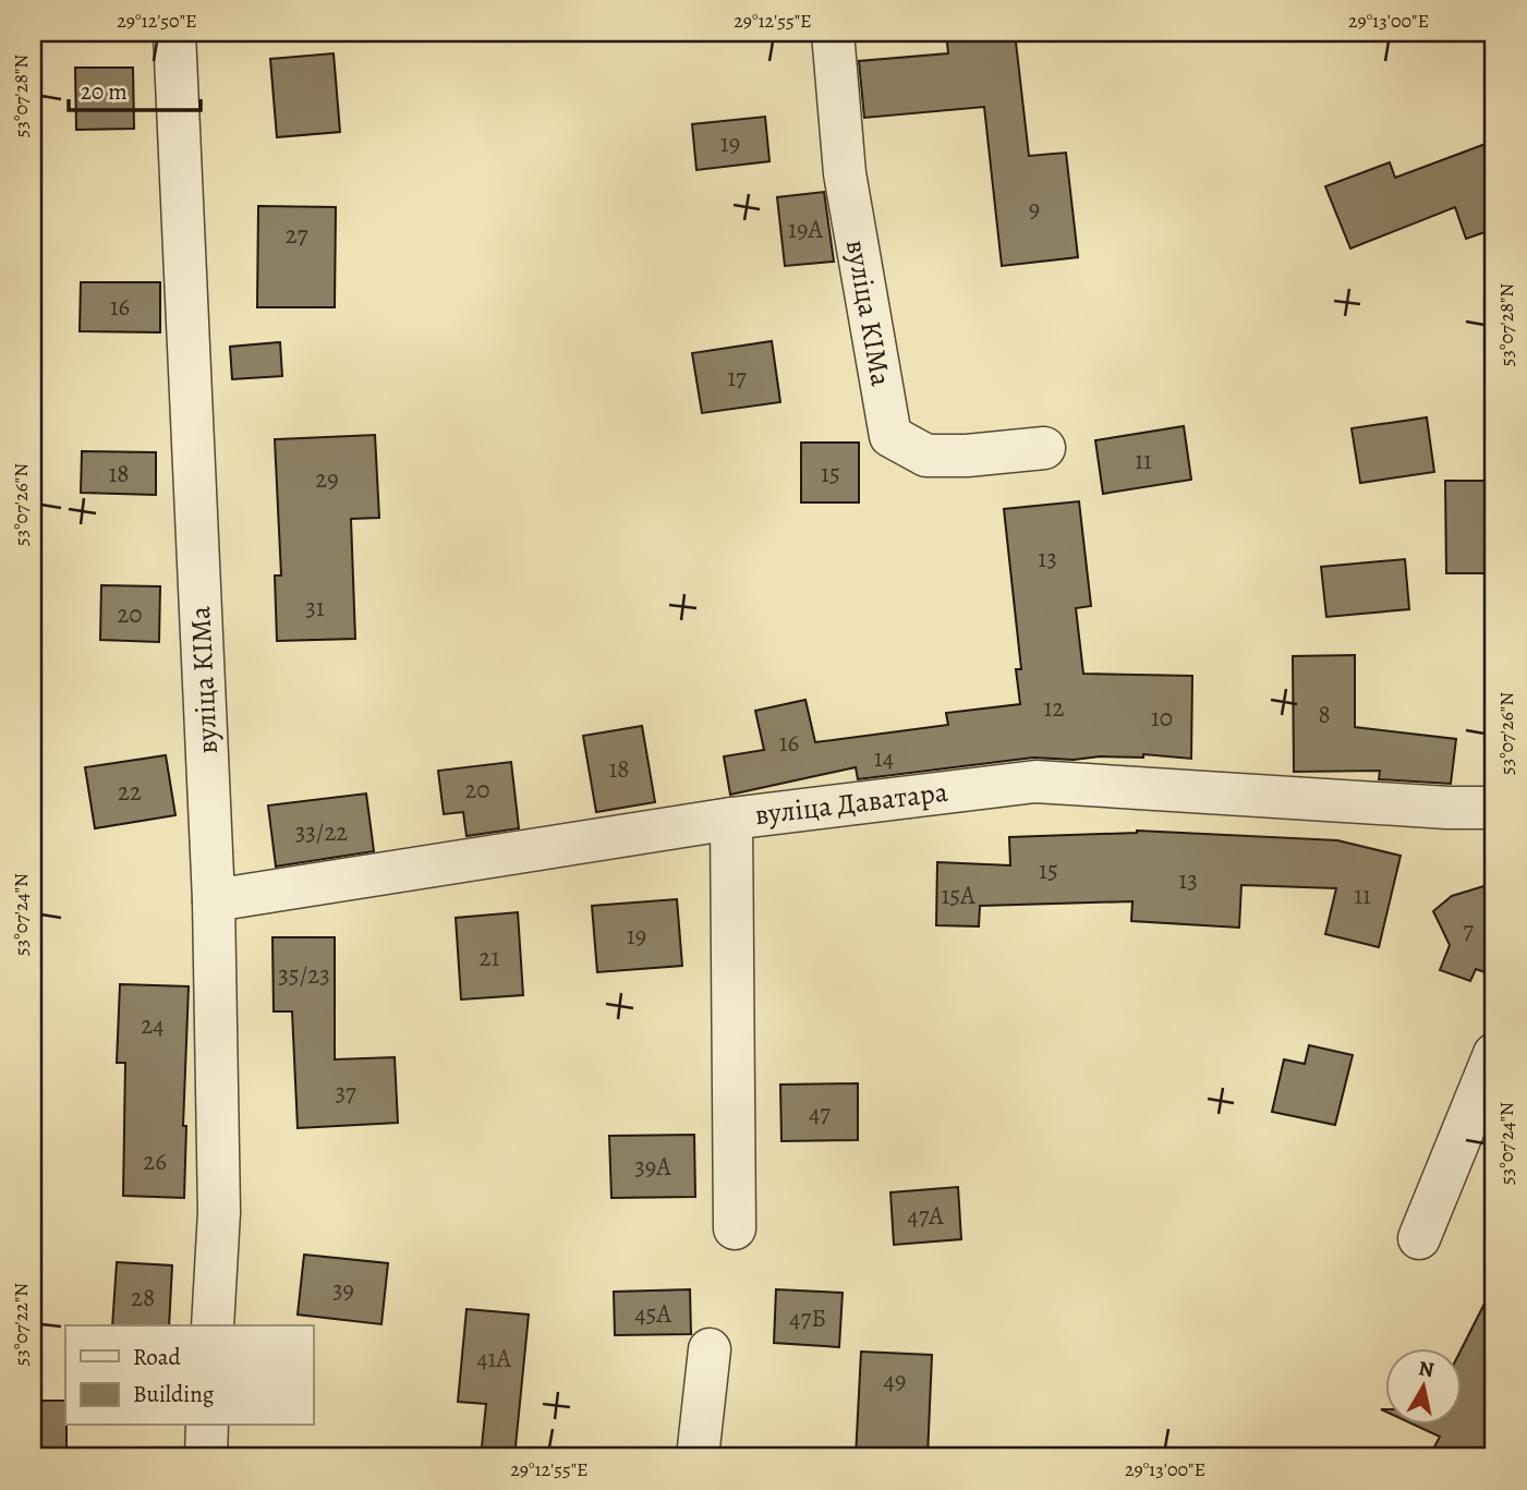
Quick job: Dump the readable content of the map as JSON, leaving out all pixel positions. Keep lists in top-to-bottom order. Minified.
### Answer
{"streets":{"street":["вуліца КІМа","вуліца Даватара"]},"crossings":[["вуліца КІМа","вуліца Даватара"]],"house_numbers":["19","9","19А","27","16","17","11","18","15","29","13","31","20","12","8","10","16","14","18","20","22","33/22","15","13","15А","11","7","19","21","35/23","24","37","47","26","39А","47А","39","28","45А","47Б","41А","49"],"legend":["Road","Building"],"scale_bar":"20 m","north":"top","coordinates":["29°12'50\"E","29°12'55\"E","29°13'00\"E","53°07'28\"N","53°07'26\"N","53°07'24\"N","53°07'22\"N"]}
